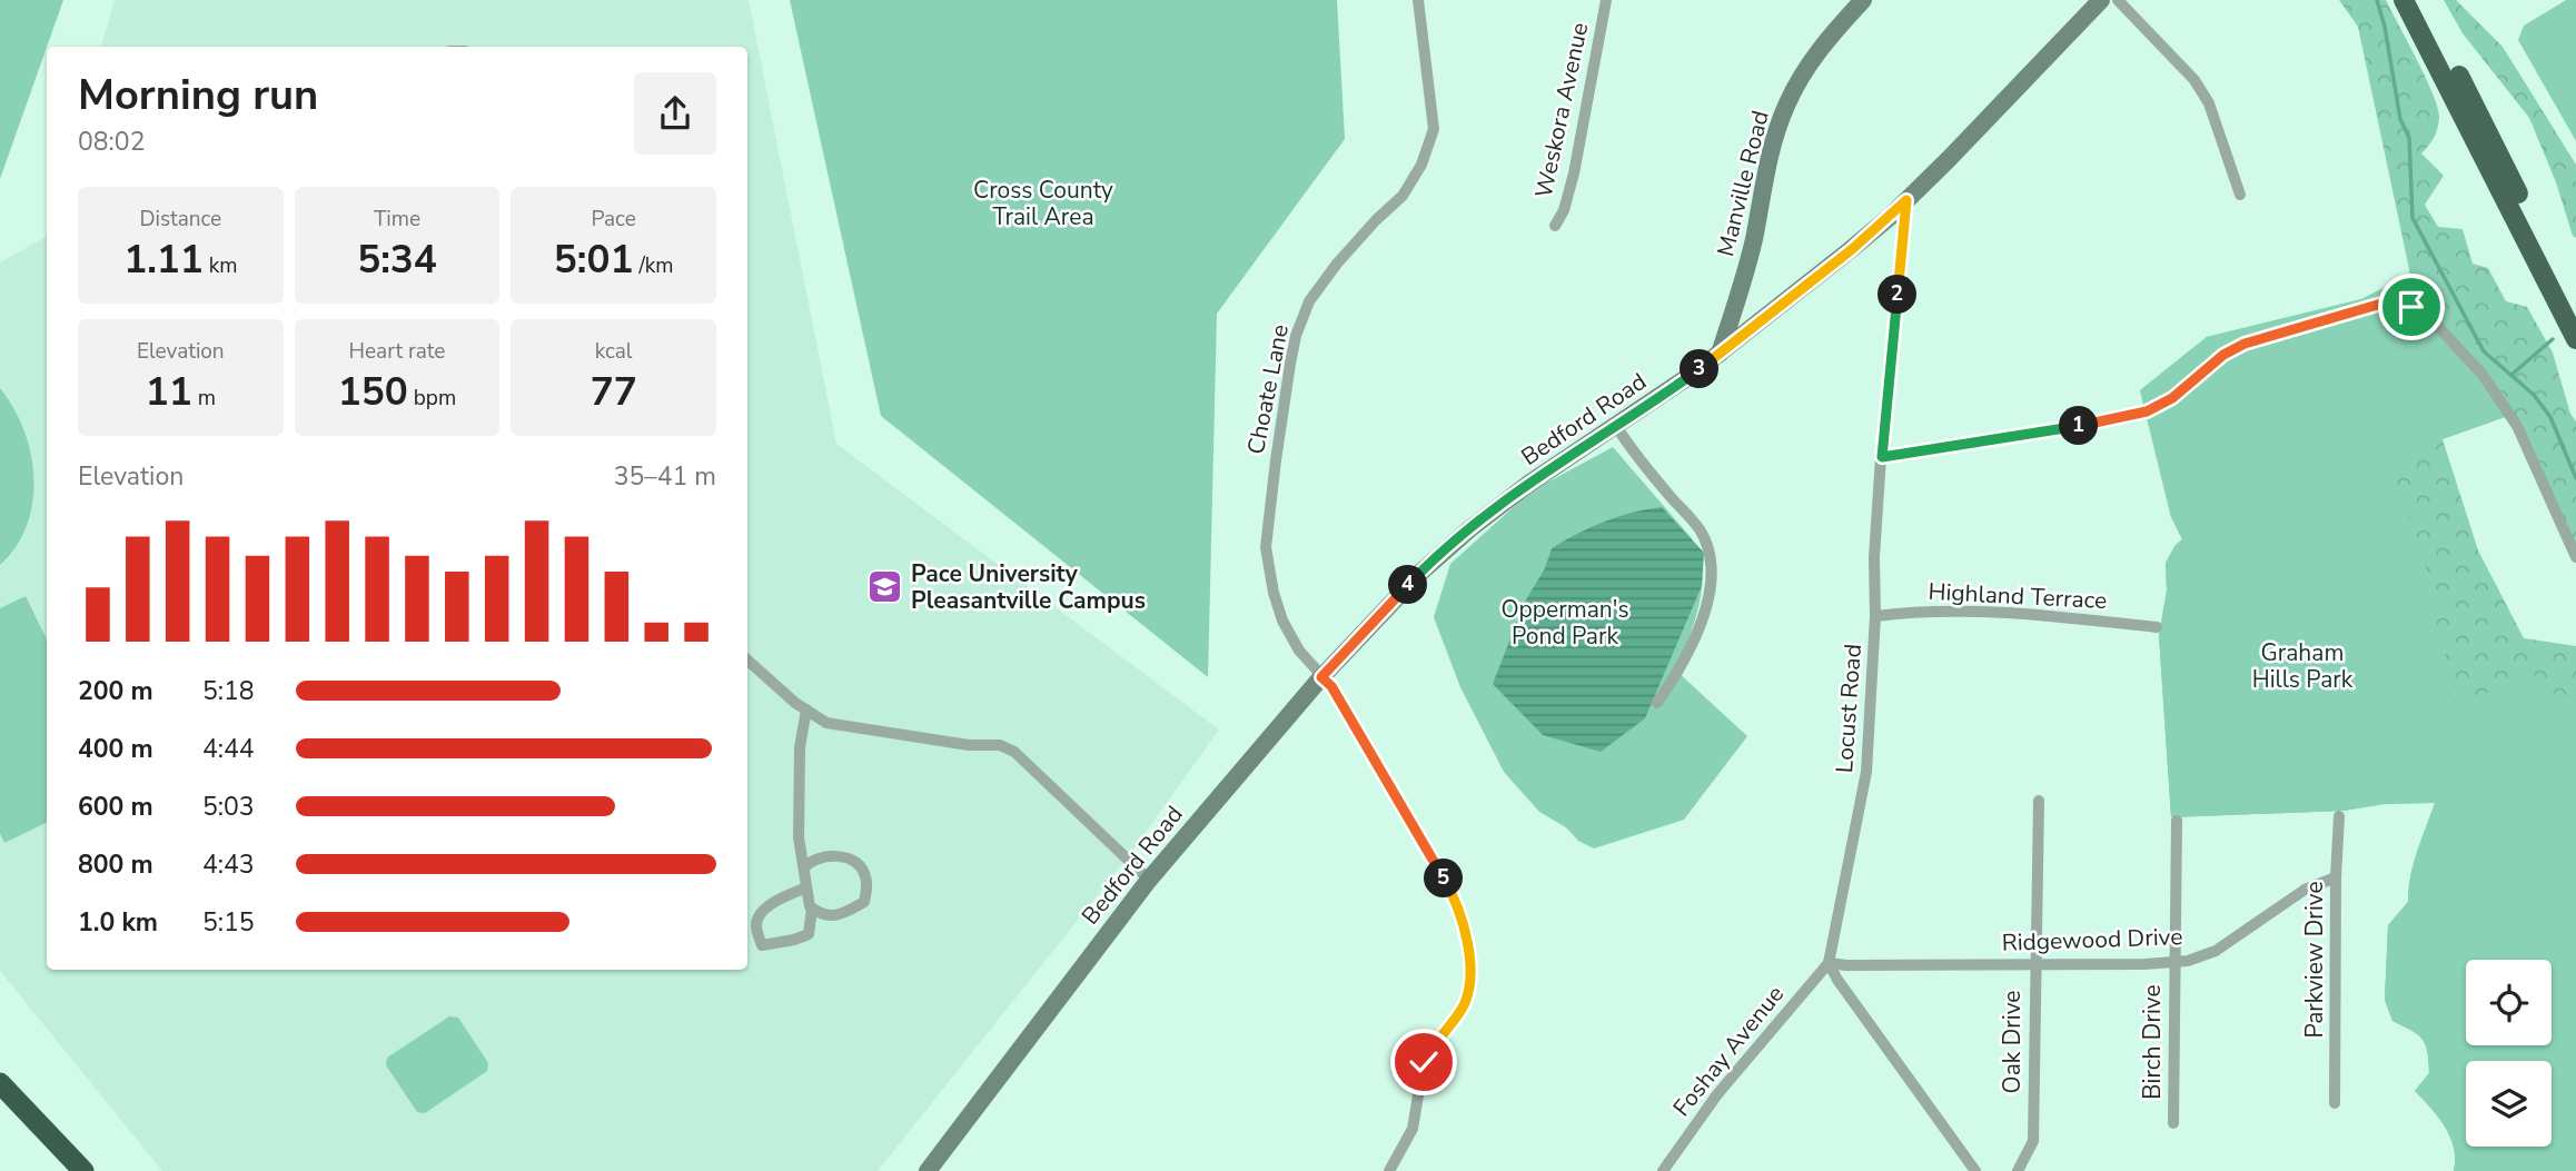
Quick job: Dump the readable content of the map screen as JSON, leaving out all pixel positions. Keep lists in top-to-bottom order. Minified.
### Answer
{"streets":{"main road":["Manville Road","Bedford Road"],"street":["Weskora Avenue","Choate Lane","Highland Terrace","Locust Road","Ridgewood Drive","Parkview Drive","Oak Drive","Birch Drive","Foshay Avenue"]},"crossings":[["Manville Road","Bedford Road"],["Choate Lane","Bedford Road"],["Bedford Road","Locust Road"],["Highland Terrace","Locust Road"],["Locust Road","Ridgewood Drive"],["Locust Road","Foshay Avenue"],["Ridgewood Drive","Parkview Drive"],["Ridgewood Drive","Oak Drive"],["Ridgewood Drive","Birch Drive"],["Ridgewood Drive","Foshay Avenue"]],"parks":["Cross County Trail Area","Opperman's Pond Park","Graham Hills Park"],"places":{"school or university":["Pace University Pleasantville Campus"]},"page":{"heading":["Morning run","08:02"],"stats":[["Distance","1.11 km"],["Time","5:34"],["Pace","5:01 /km"],["Elevation","11 m"],["Heart rate","150 bpm"],["kcal","77"]],"pins":["2","3","1","4","5"],"chart":["Elevation","35–41 m"],"list":[{"name":"200 m","note":"5:18"},{"name":"400 m","note":"4:44"},{"name":"600 m","note":"5:03"},{"name":"800 m","note":"4:43"},{"name":"1.0 km","note":"5:15"}]}}
